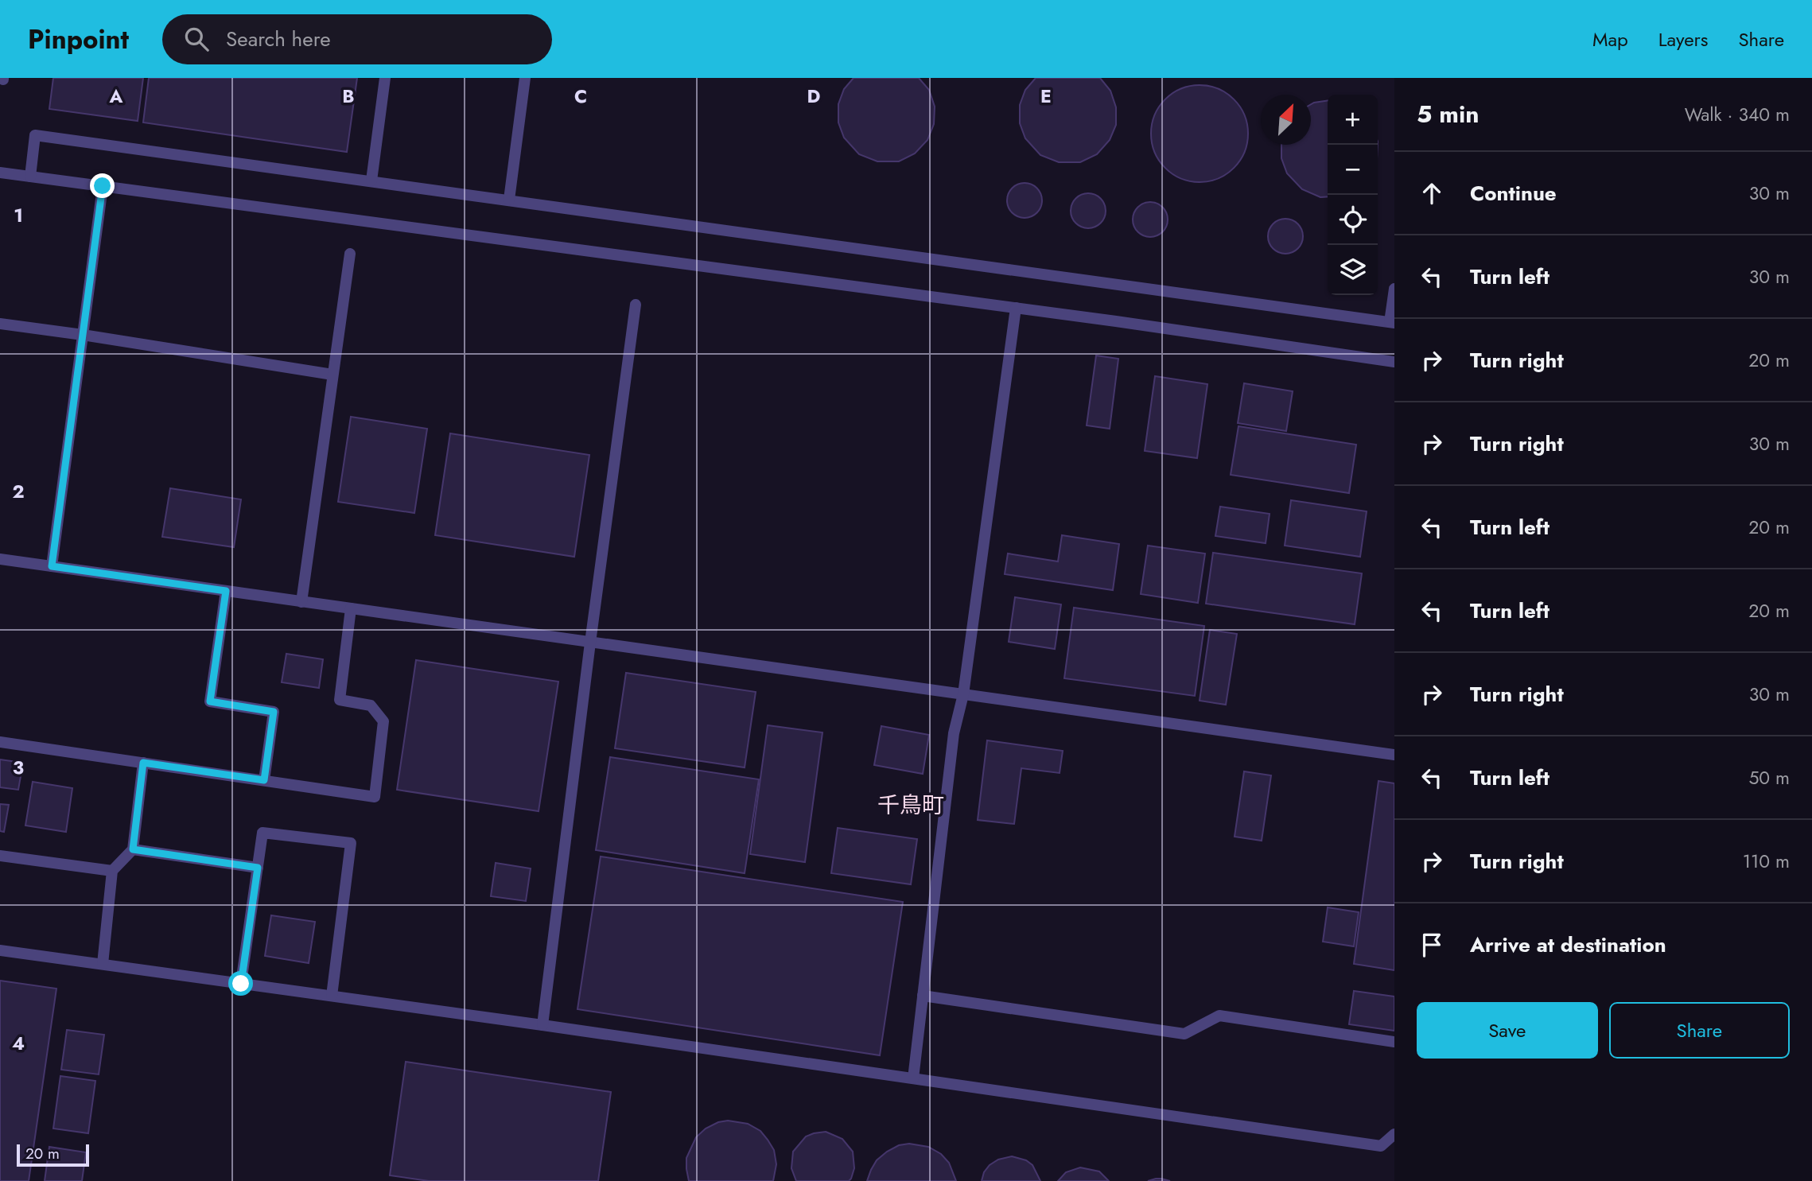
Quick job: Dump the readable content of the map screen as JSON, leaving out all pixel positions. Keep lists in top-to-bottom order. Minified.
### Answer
{"districts":["千鳥町"],"scale_bar":"20 m","north":"top right","page":{"header":"Pinpoint","search":"Search here","nav":["Map","Layers","Share"],"heading":["5 min","Walk · 340 m"],"map_buttons":["+","−"],"list":[["Continue","30 m"],["Turn left","30 m"],["Turn right","20 m"],["Turn right","30 m"],["Turn left","20 m"],["Turn left","20 m"],["Turn right","30 m"],["Turn left","50 m"],["Turn right","110 m"],"Arrive at destination"],"buttons":["Save","Share"],"scale":"20 m"},"grid":{"columns":["A","B","C","D","E"],"rows":["1","2","3","4"]}}
